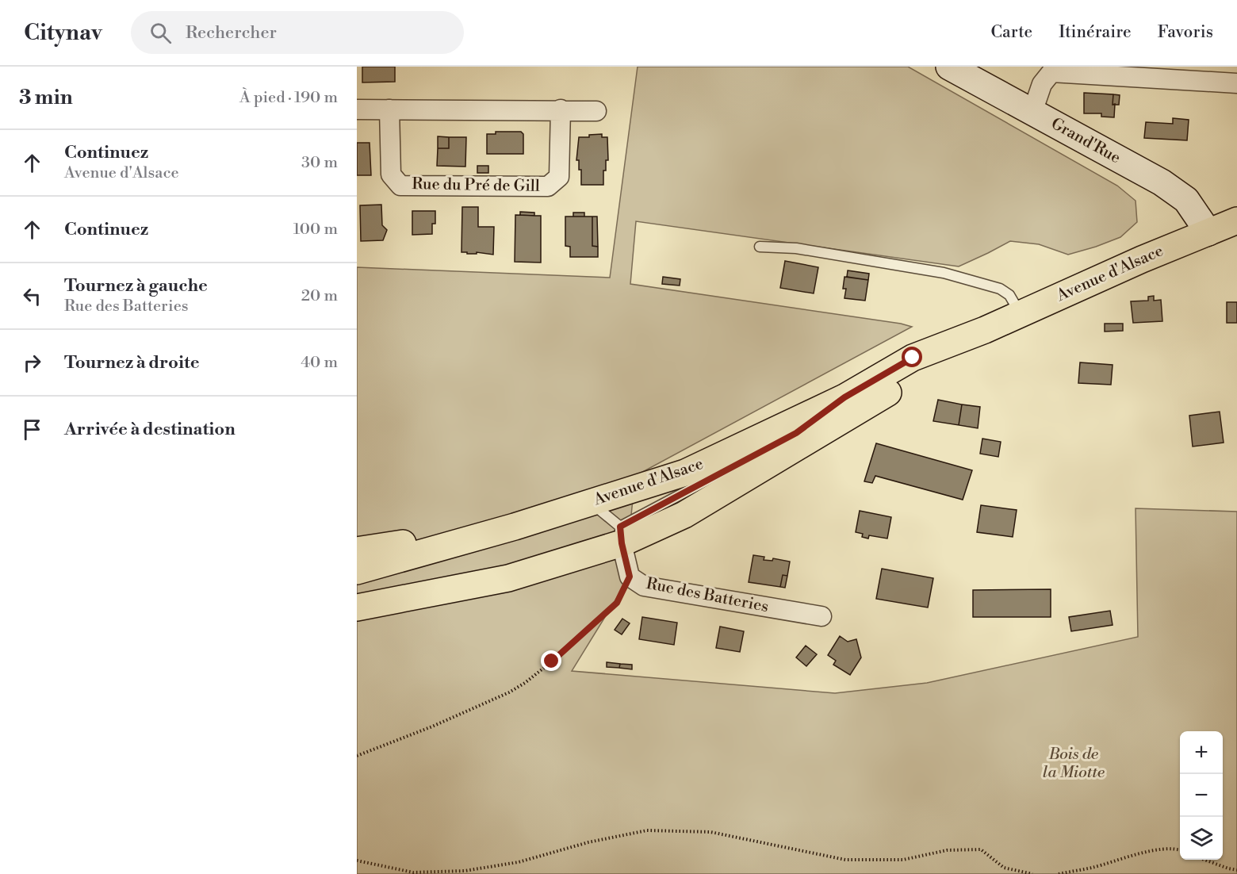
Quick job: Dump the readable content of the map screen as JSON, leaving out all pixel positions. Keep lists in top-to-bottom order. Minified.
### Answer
{"streets":{"main road":["Avenue d'Alsace"],"street":["Grand'Rue","Rue du Pré de Gill","Rue des Batteries"]},"crossings":[["Grand'Rue","Avenue d'Alsace"],["Avenue d'Alsace","Rue des Batteries"]],"parks":["Bois de la Miotte"],"page":{"header":"Citynav","search":"Rechercher","nav":["Carte","Itinéraire","Favoris"],"heading":["3 min","À pied · 190 m"],"list":[["Continuez","Avenue d'Alsace","30 m"],["Continuez","100 m"],["Tournez à gauche","Rue des Batteries","20 m"],["Tournez à droite","40 m"],"Arrivée à destination"],"map_buttons":["+","−"]}}
